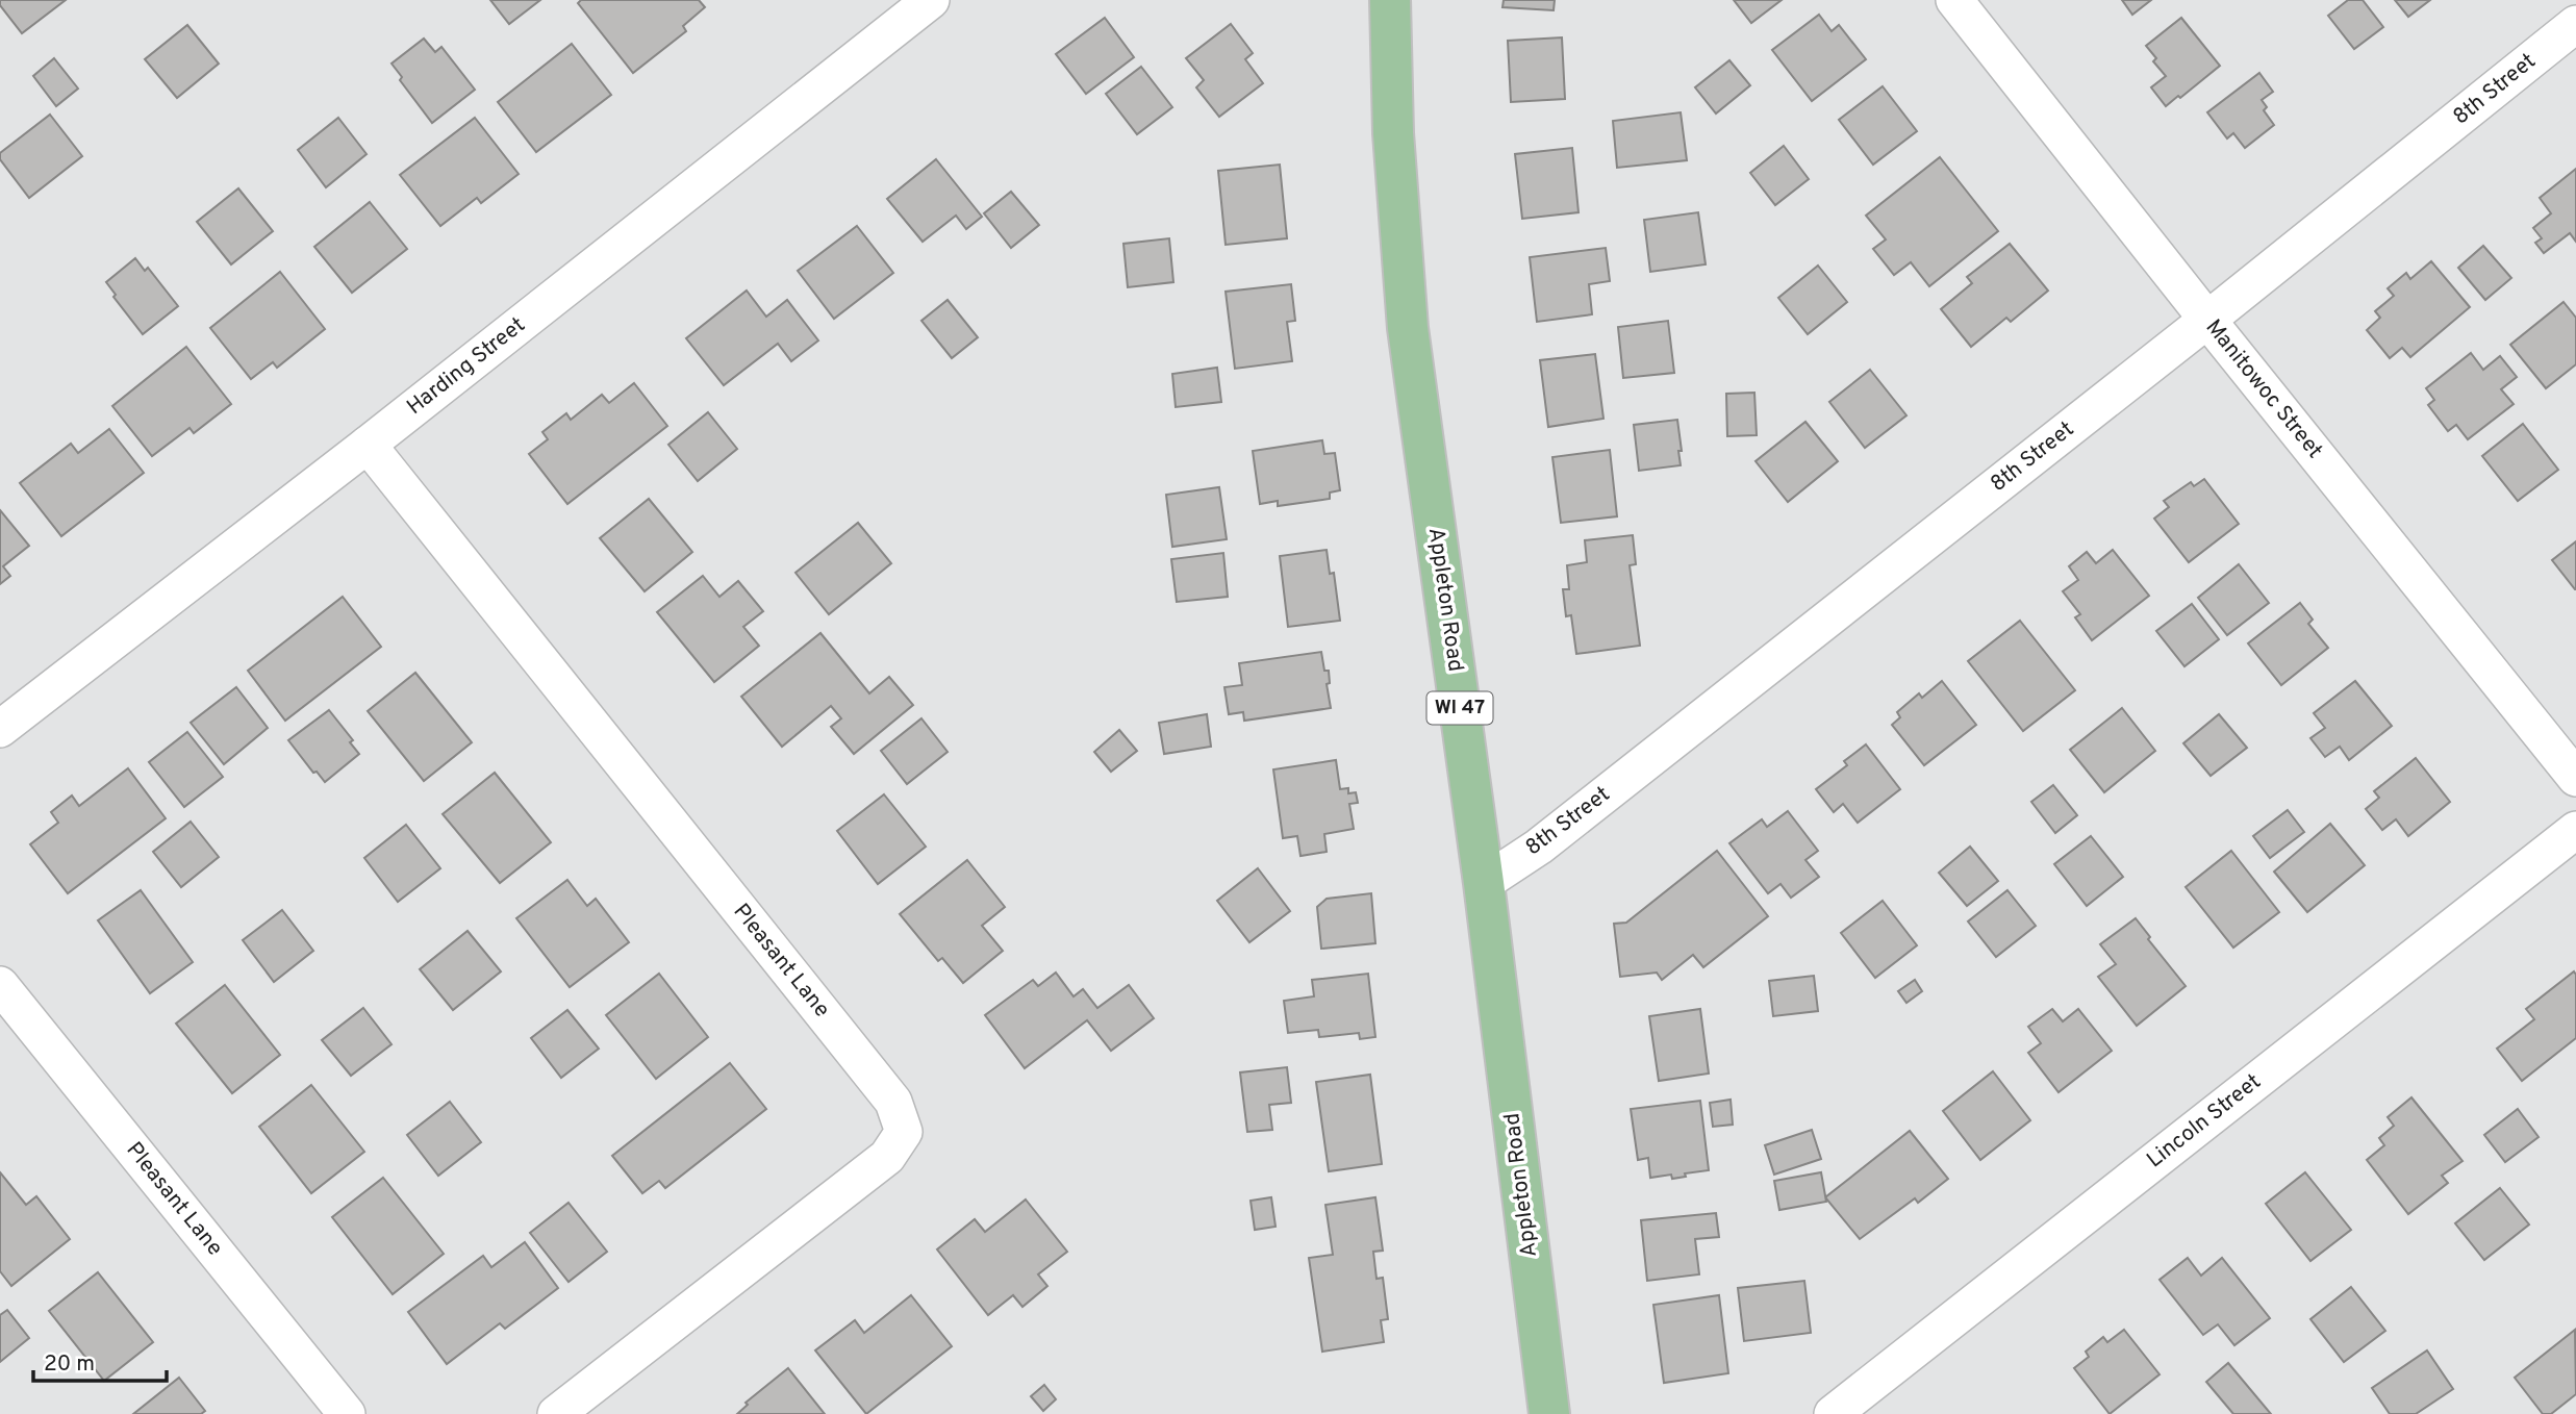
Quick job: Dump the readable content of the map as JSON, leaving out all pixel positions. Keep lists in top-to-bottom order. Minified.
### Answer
{"streets":{"main road":["Appleton Road","WI 47"],"street":["8th Street","Harding Street","Manitowoc Street","Pleasant Lane","Lincoln Street"]},"crossings":[["8th Street","Manitowoc Street"],["8th Street","Appleton Road"],["Harding Street","Pleasant Lane"]],"scale_bar":"20 m"}
